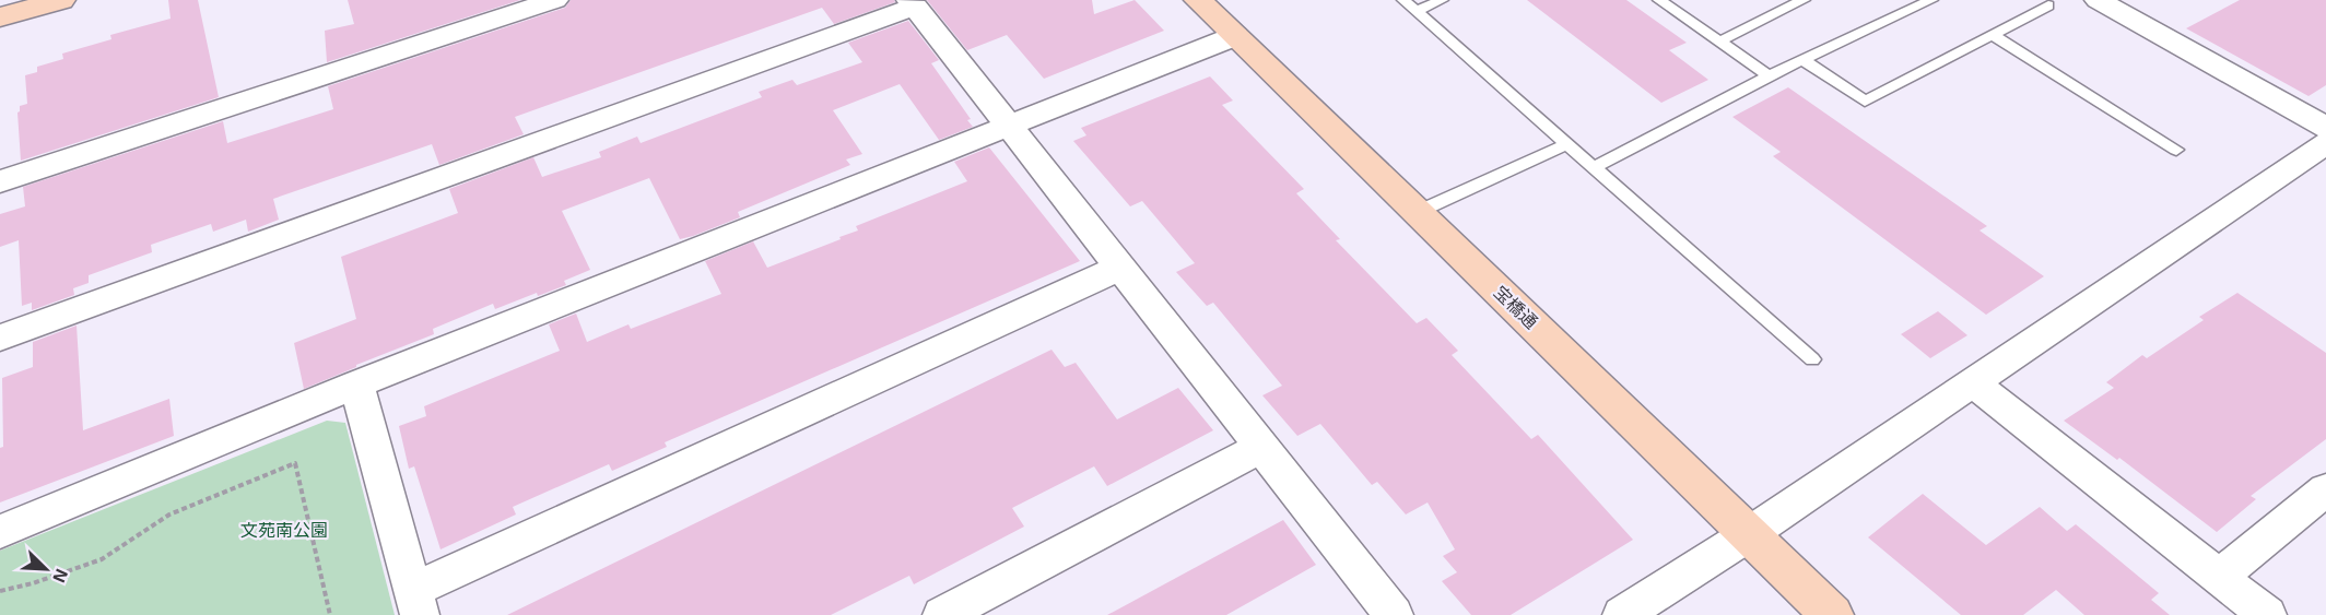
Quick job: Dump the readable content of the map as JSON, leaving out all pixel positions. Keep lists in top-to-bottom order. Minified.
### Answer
{"streets":{"street":["宝橋通"]},"parks":["文苑南公園"],"north":"bottom right"}
